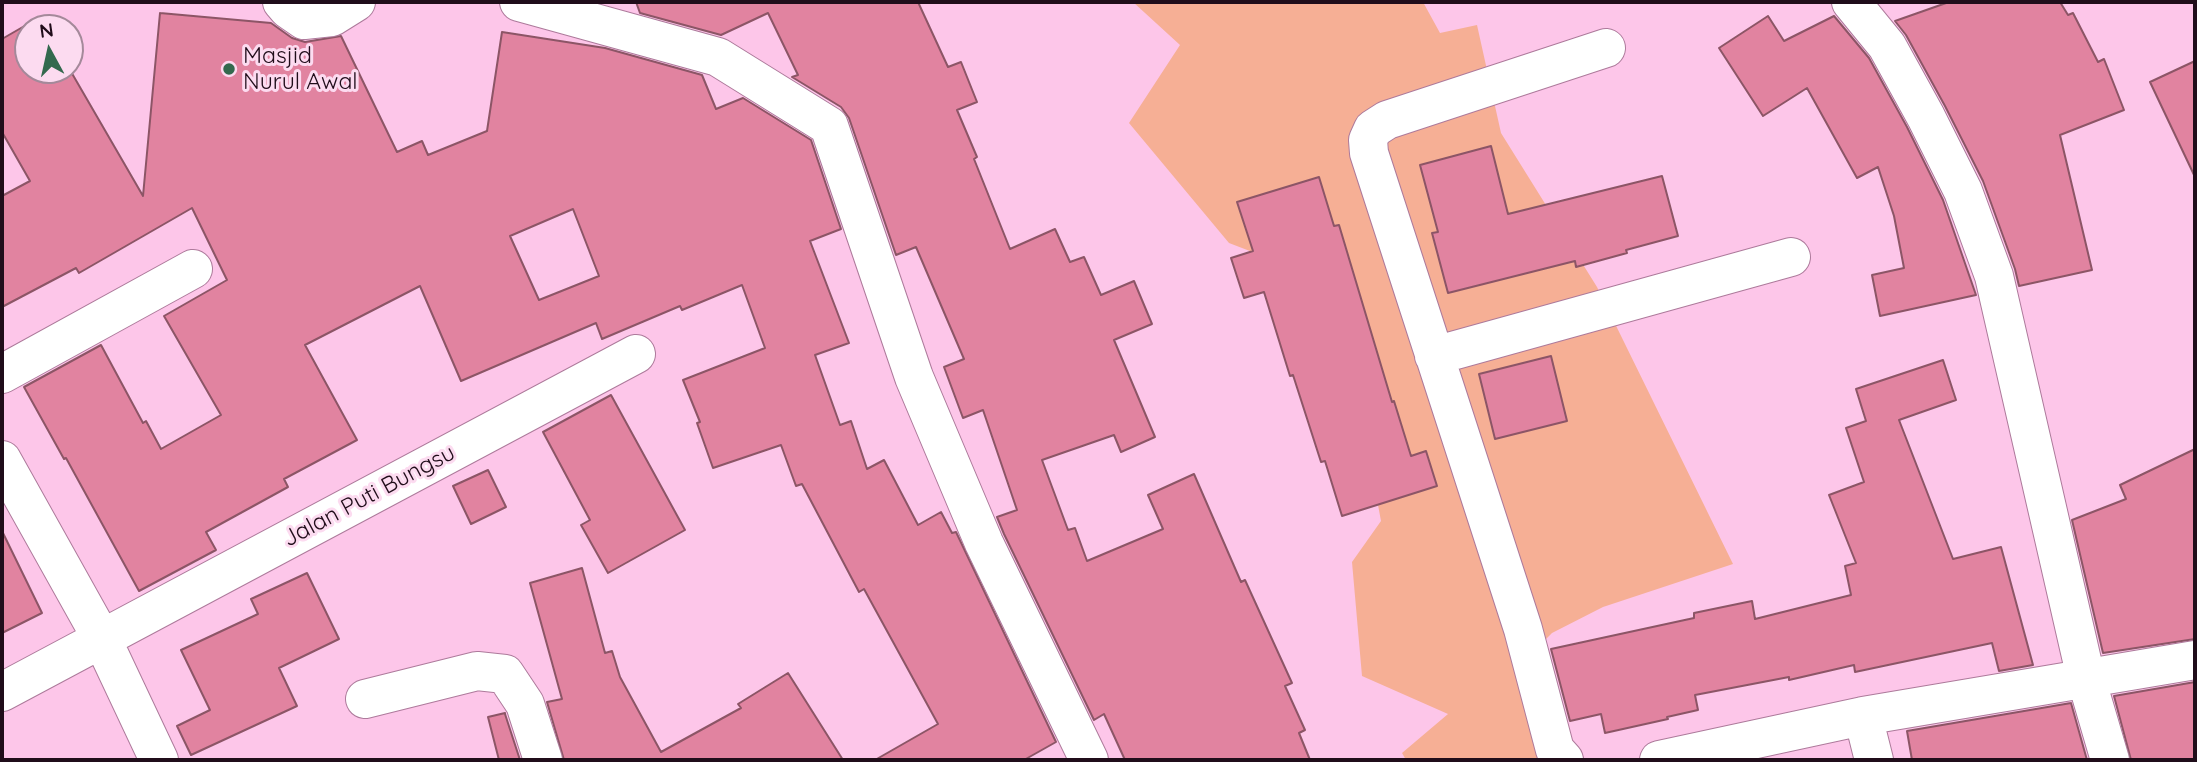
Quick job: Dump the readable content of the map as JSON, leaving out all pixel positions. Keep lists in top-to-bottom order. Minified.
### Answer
{"streets":{"street":["Jalan Puti Bungsu"]},"places":["Masjid Nurul Awal"],"north":"top"}
